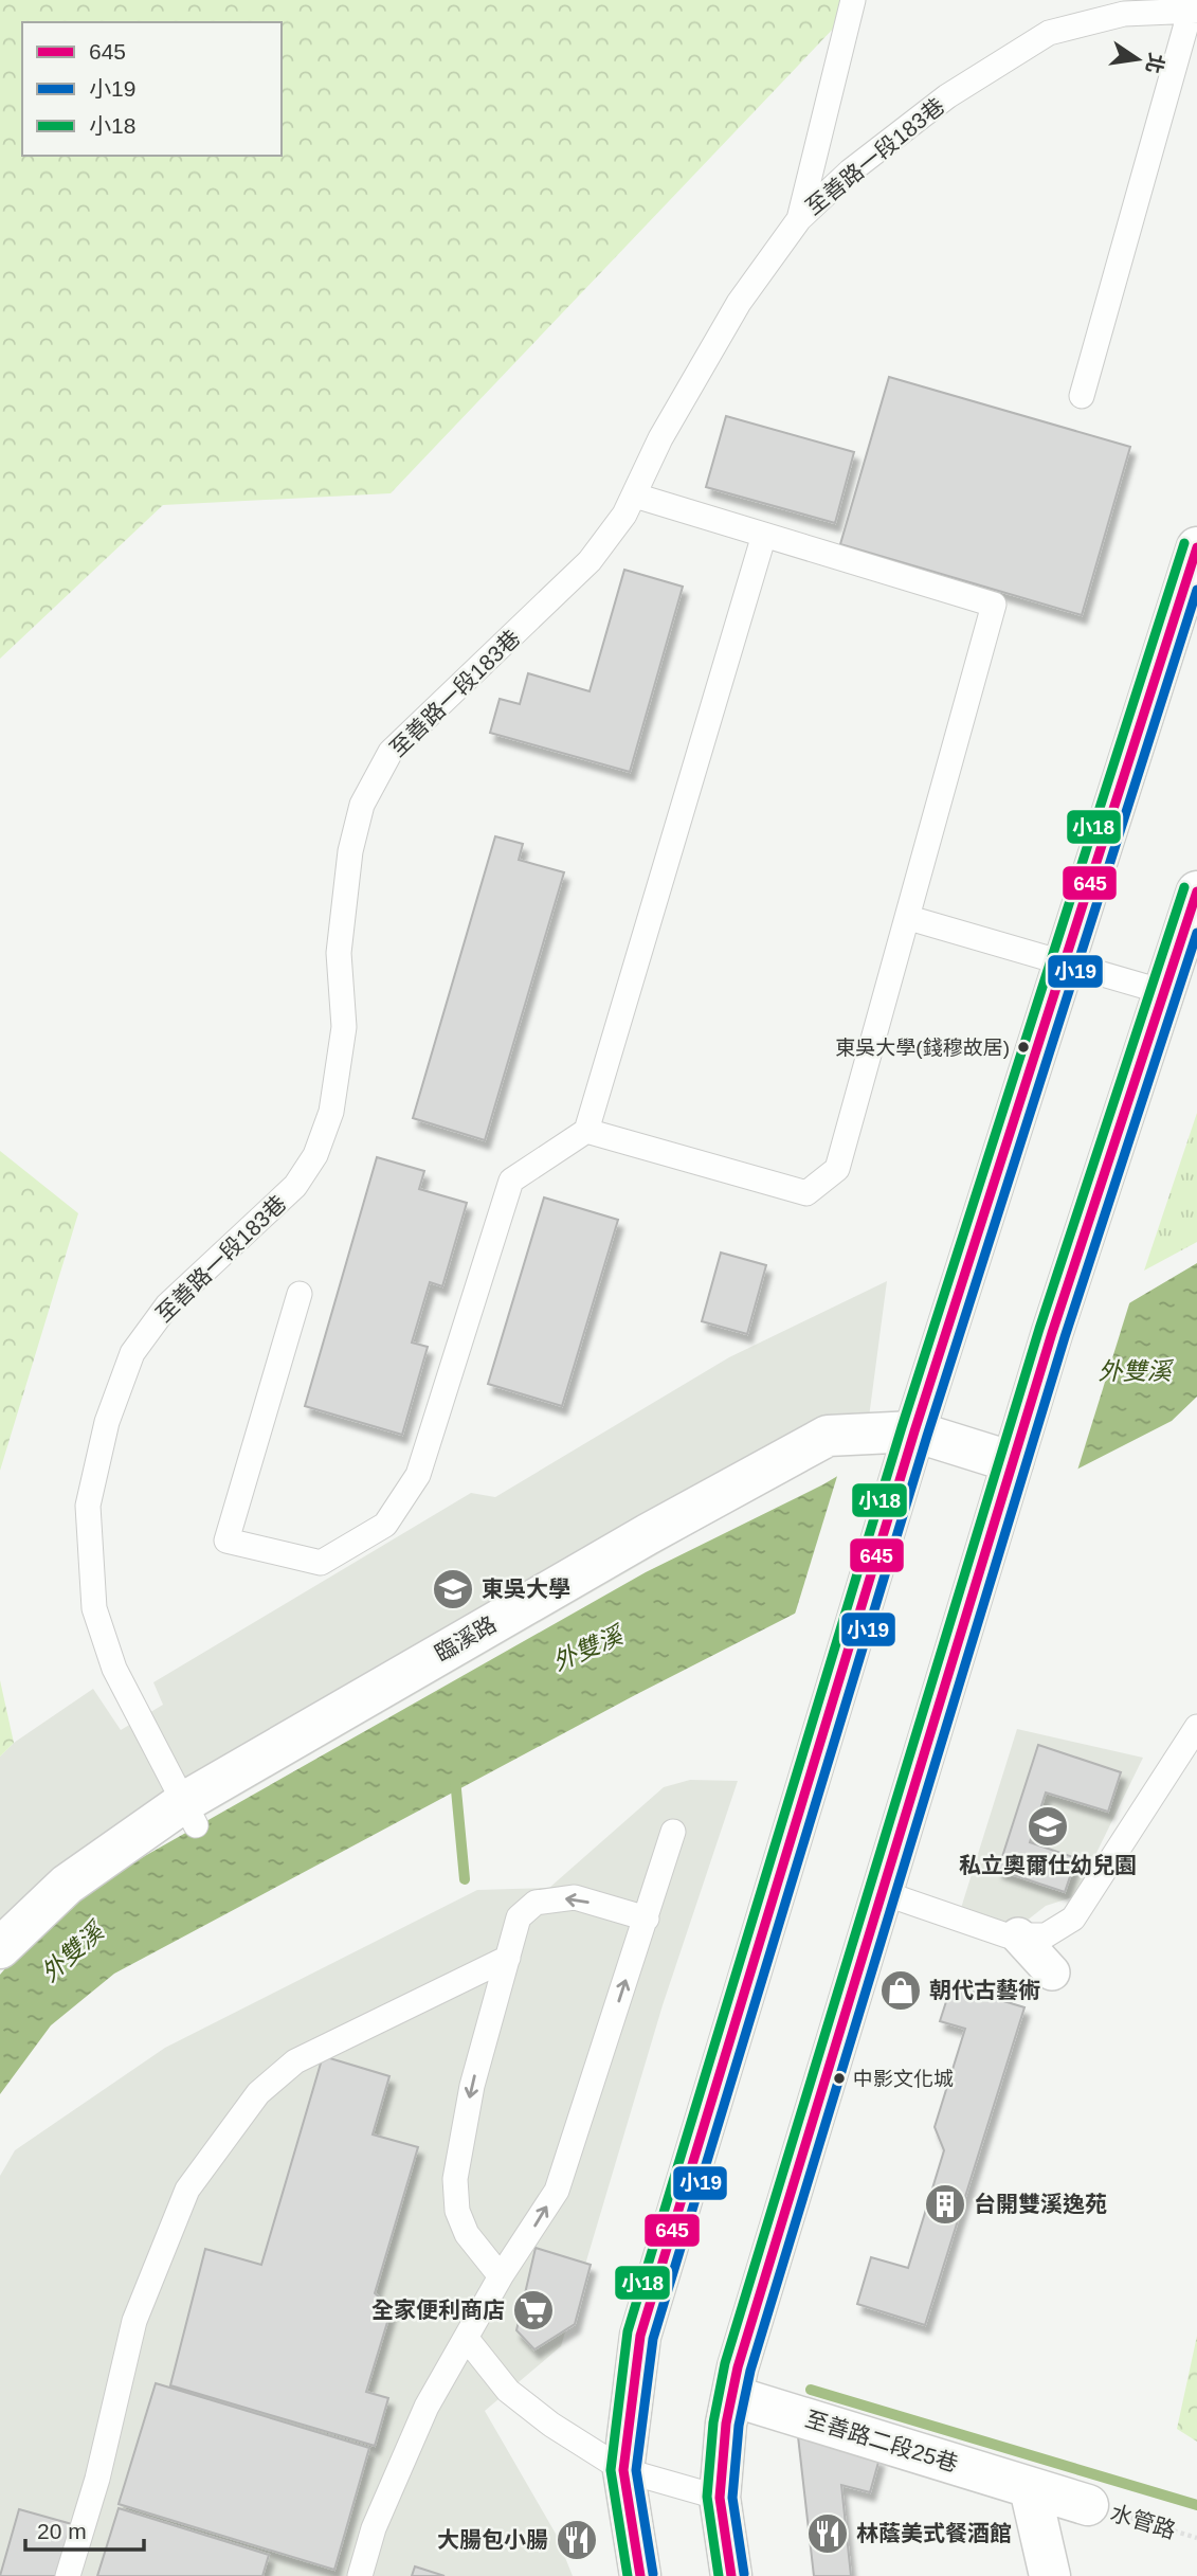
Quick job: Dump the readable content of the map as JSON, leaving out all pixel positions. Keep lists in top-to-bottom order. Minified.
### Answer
{"streets":{"main road":["臨溪路","至善路二段25巷"],"lane":["至善路一段183巷"],"path":["水管路"]},"crossings":[["至善路一段183巷","臨溪路"],["至善路二段25巷","水管路"]],"water":["外雙溪"],"places":{"other":["東吳大學(錢穆故居)","中影文化城"],"school or university":["東吳大學","私立奧爾仕幼兒園"],"shop":["朝代古藝術"],"building":["台開雙溪逸苑"],"supermarket":["全家便利商店"],"restaurant":["林蔭美式餐酒館","大腸包小腸"]},"lines":["transit line 小18","transit line 645","transit line 小19"],"legend":["645","小19","小18"],"scale_bar":"20 m","north":"right"}
